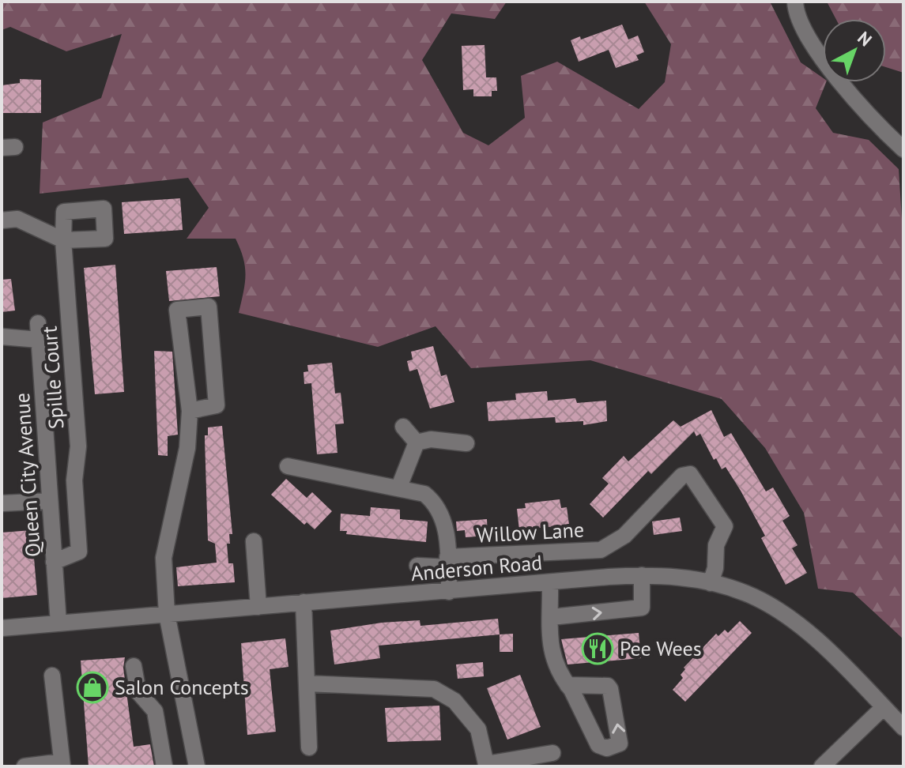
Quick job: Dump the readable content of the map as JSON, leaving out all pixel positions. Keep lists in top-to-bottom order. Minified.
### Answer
{"streets":{"street":["Spille Court","Queen City Avenue","Willow Lane","Anderson Road"]},"crossings":[["Spille Court","Queen City Avenue"],["Queen City Avenue","Anderson Road"],["Willow Lane","Anderson Road"]],"places":{"restaurant":["Pee Wees"],"shop":["Salon Concepts"]},"north":"top right"}
